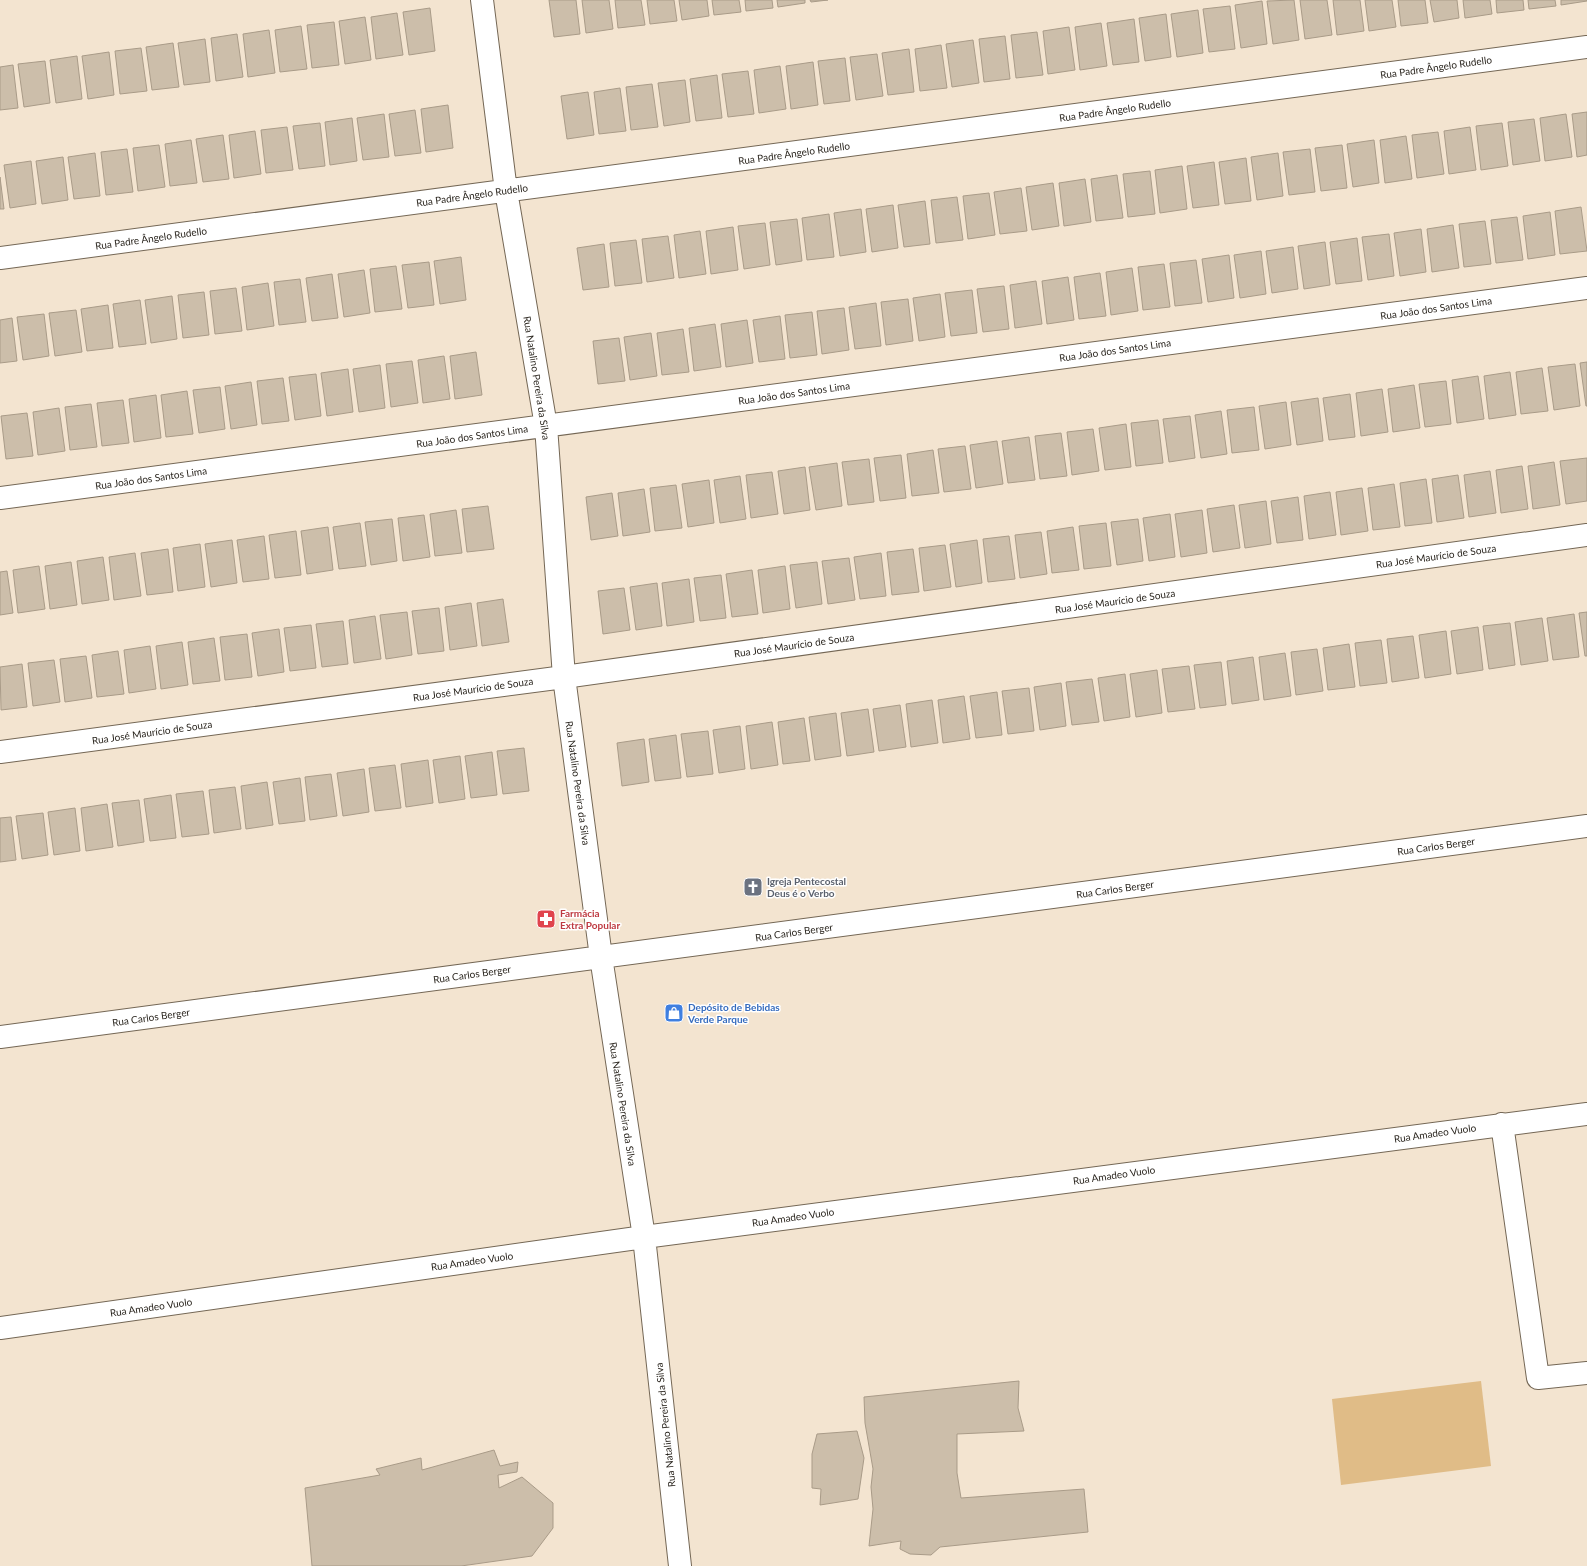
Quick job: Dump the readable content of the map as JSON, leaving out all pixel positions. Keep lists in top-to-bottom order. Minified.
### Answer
{"streets":{"street":["Rua Padre Ângelo Rudello","Rua João dos Santos Lima","Rua Natalino Pereira da Silva","Rua José Maurício de Souza","Rua Carlos Berger","Rua Amadeo Vuolo"]},"crossings":[["Rua Padre Ângelo Rudello","Rua Natalino Pereira da Silva"],["Rua João dos Santos Lima","Rua Natalino Pereira da Silva"],["Rua Natalino Pereira da Silva","Rua José Maurício de Souza"],["Rua Natalino Pereira da Silva","Rua Carlos Berger"],["Rua Natalino Pereira da Silva","Rua Amadeo Vuolo"]],"places":{"church":["Igreja Pentecostal Deus é o Verbo"],"pharmacy":["Farmácia Extra Popular"],"shop":["Depósito de Bebidas Verde Parque"]}}
